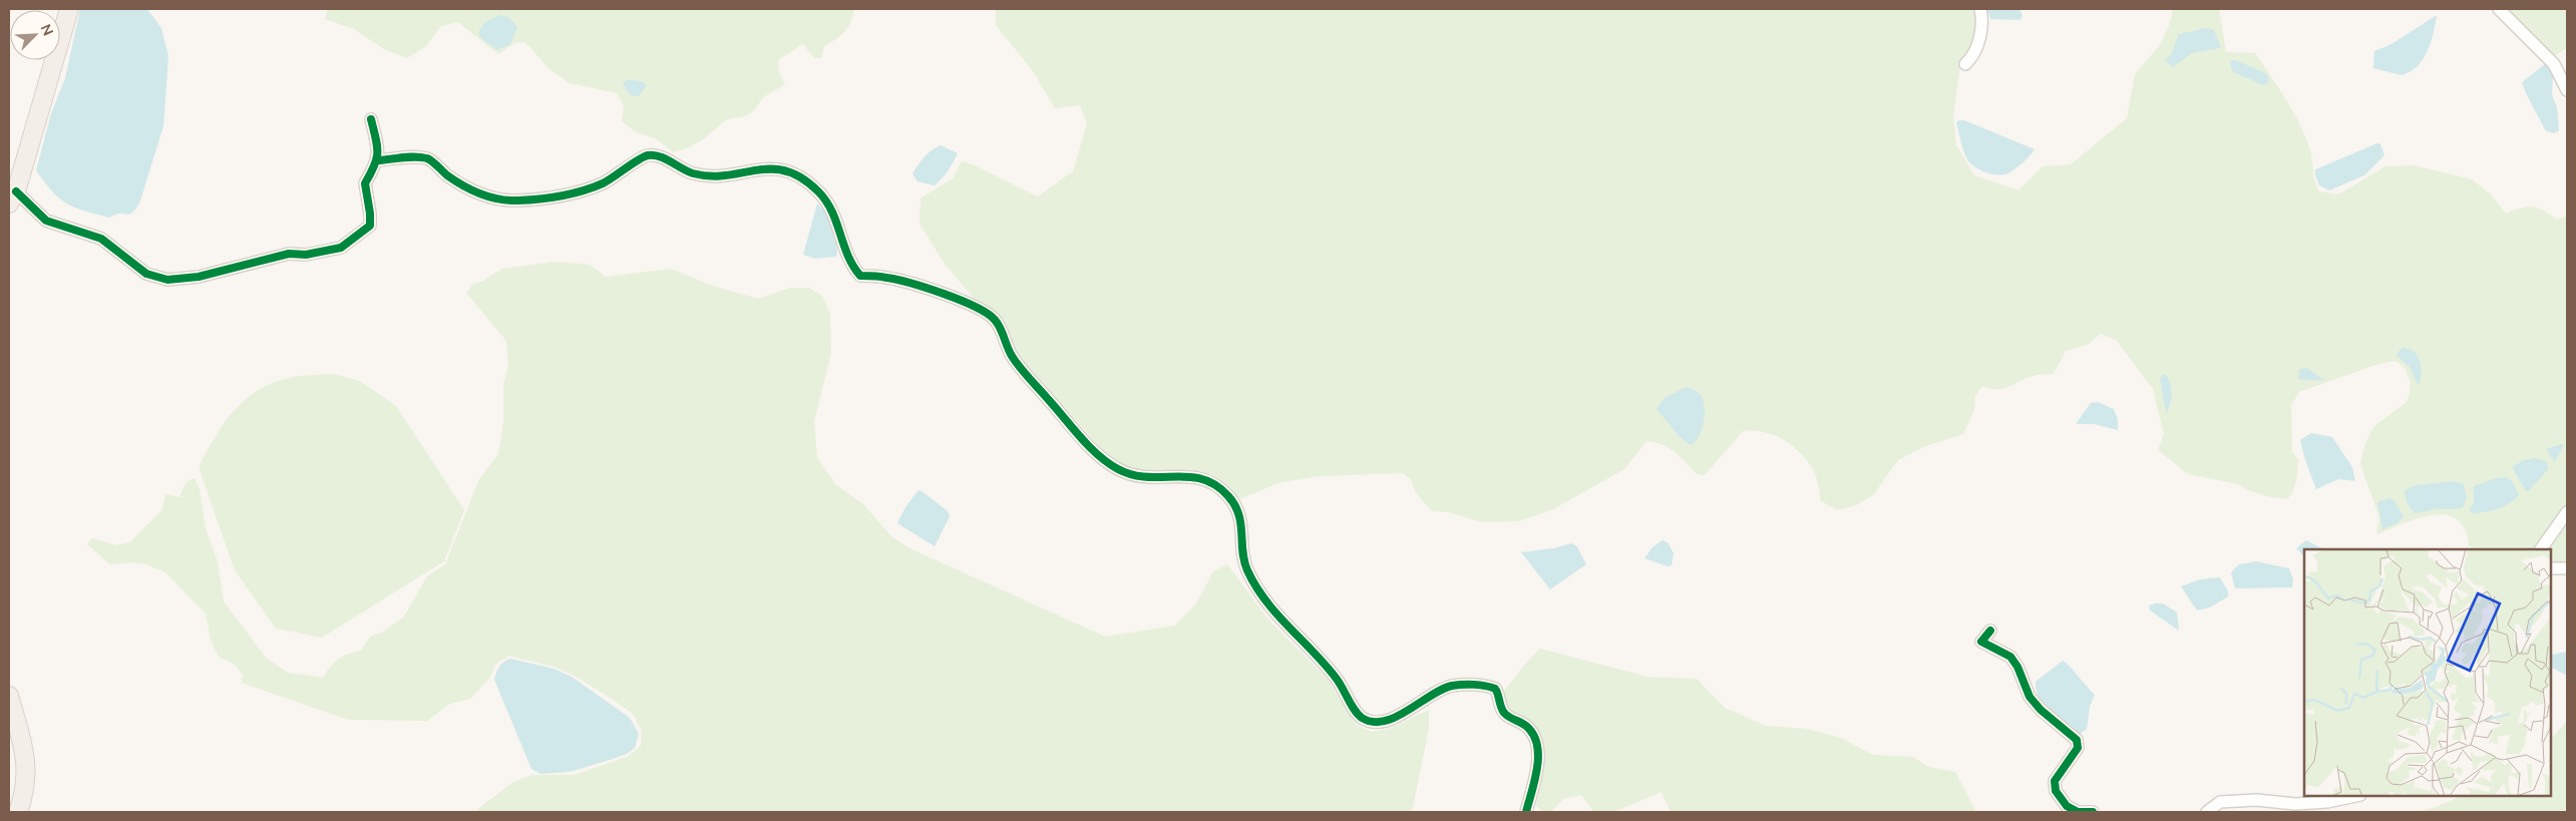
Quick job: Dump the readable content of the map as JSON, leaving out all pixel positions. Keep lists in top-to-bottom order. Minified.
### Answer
{"north":"top right"}
